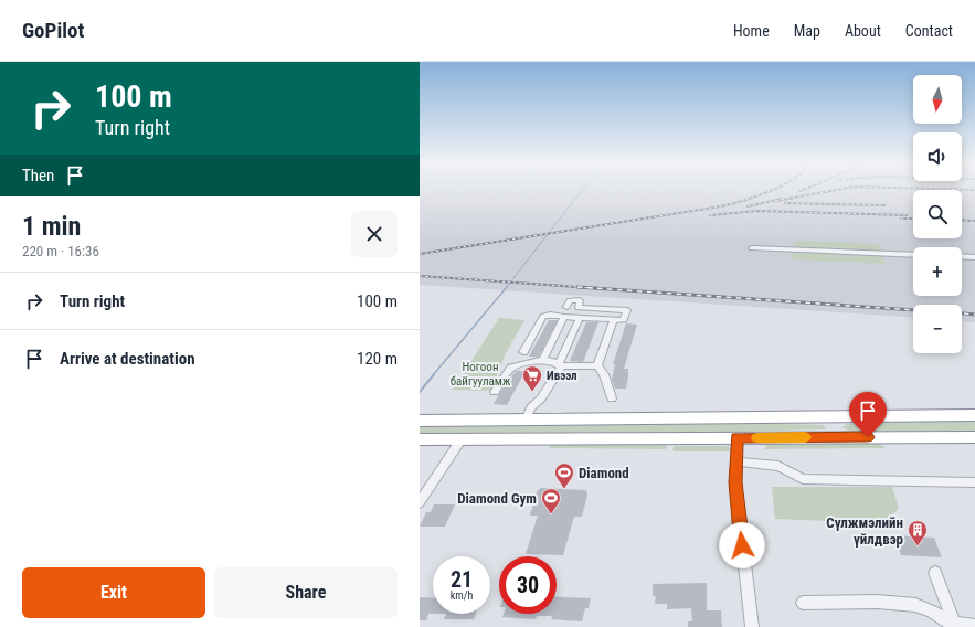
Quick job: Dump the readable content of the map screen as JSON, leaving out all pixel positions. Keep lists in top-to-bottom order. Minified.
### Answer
{"parks":["Ногоон байгууламж"],"places":{"supermarket":["Ивээл"],"sports":["Diamond","Diamond Gym"],"building":["Сүлжмэлийн үйлдвэр"]},"north":"bottom","page":{"header":"GoPilot","nav":["Home","Map","About","Contact"],"turn":["100 m","Turn right"],"map_buttons":["+","−"],"then":"Then","heading":["1 min","220 m · 16:36"],"list":[{"name":"Turn right","value":"100 m"},{"name":"Arrive at destination","value":"120 m"}],"speed":"21 km/h","limit":"30","buttons":["Exit","Share"]}}
